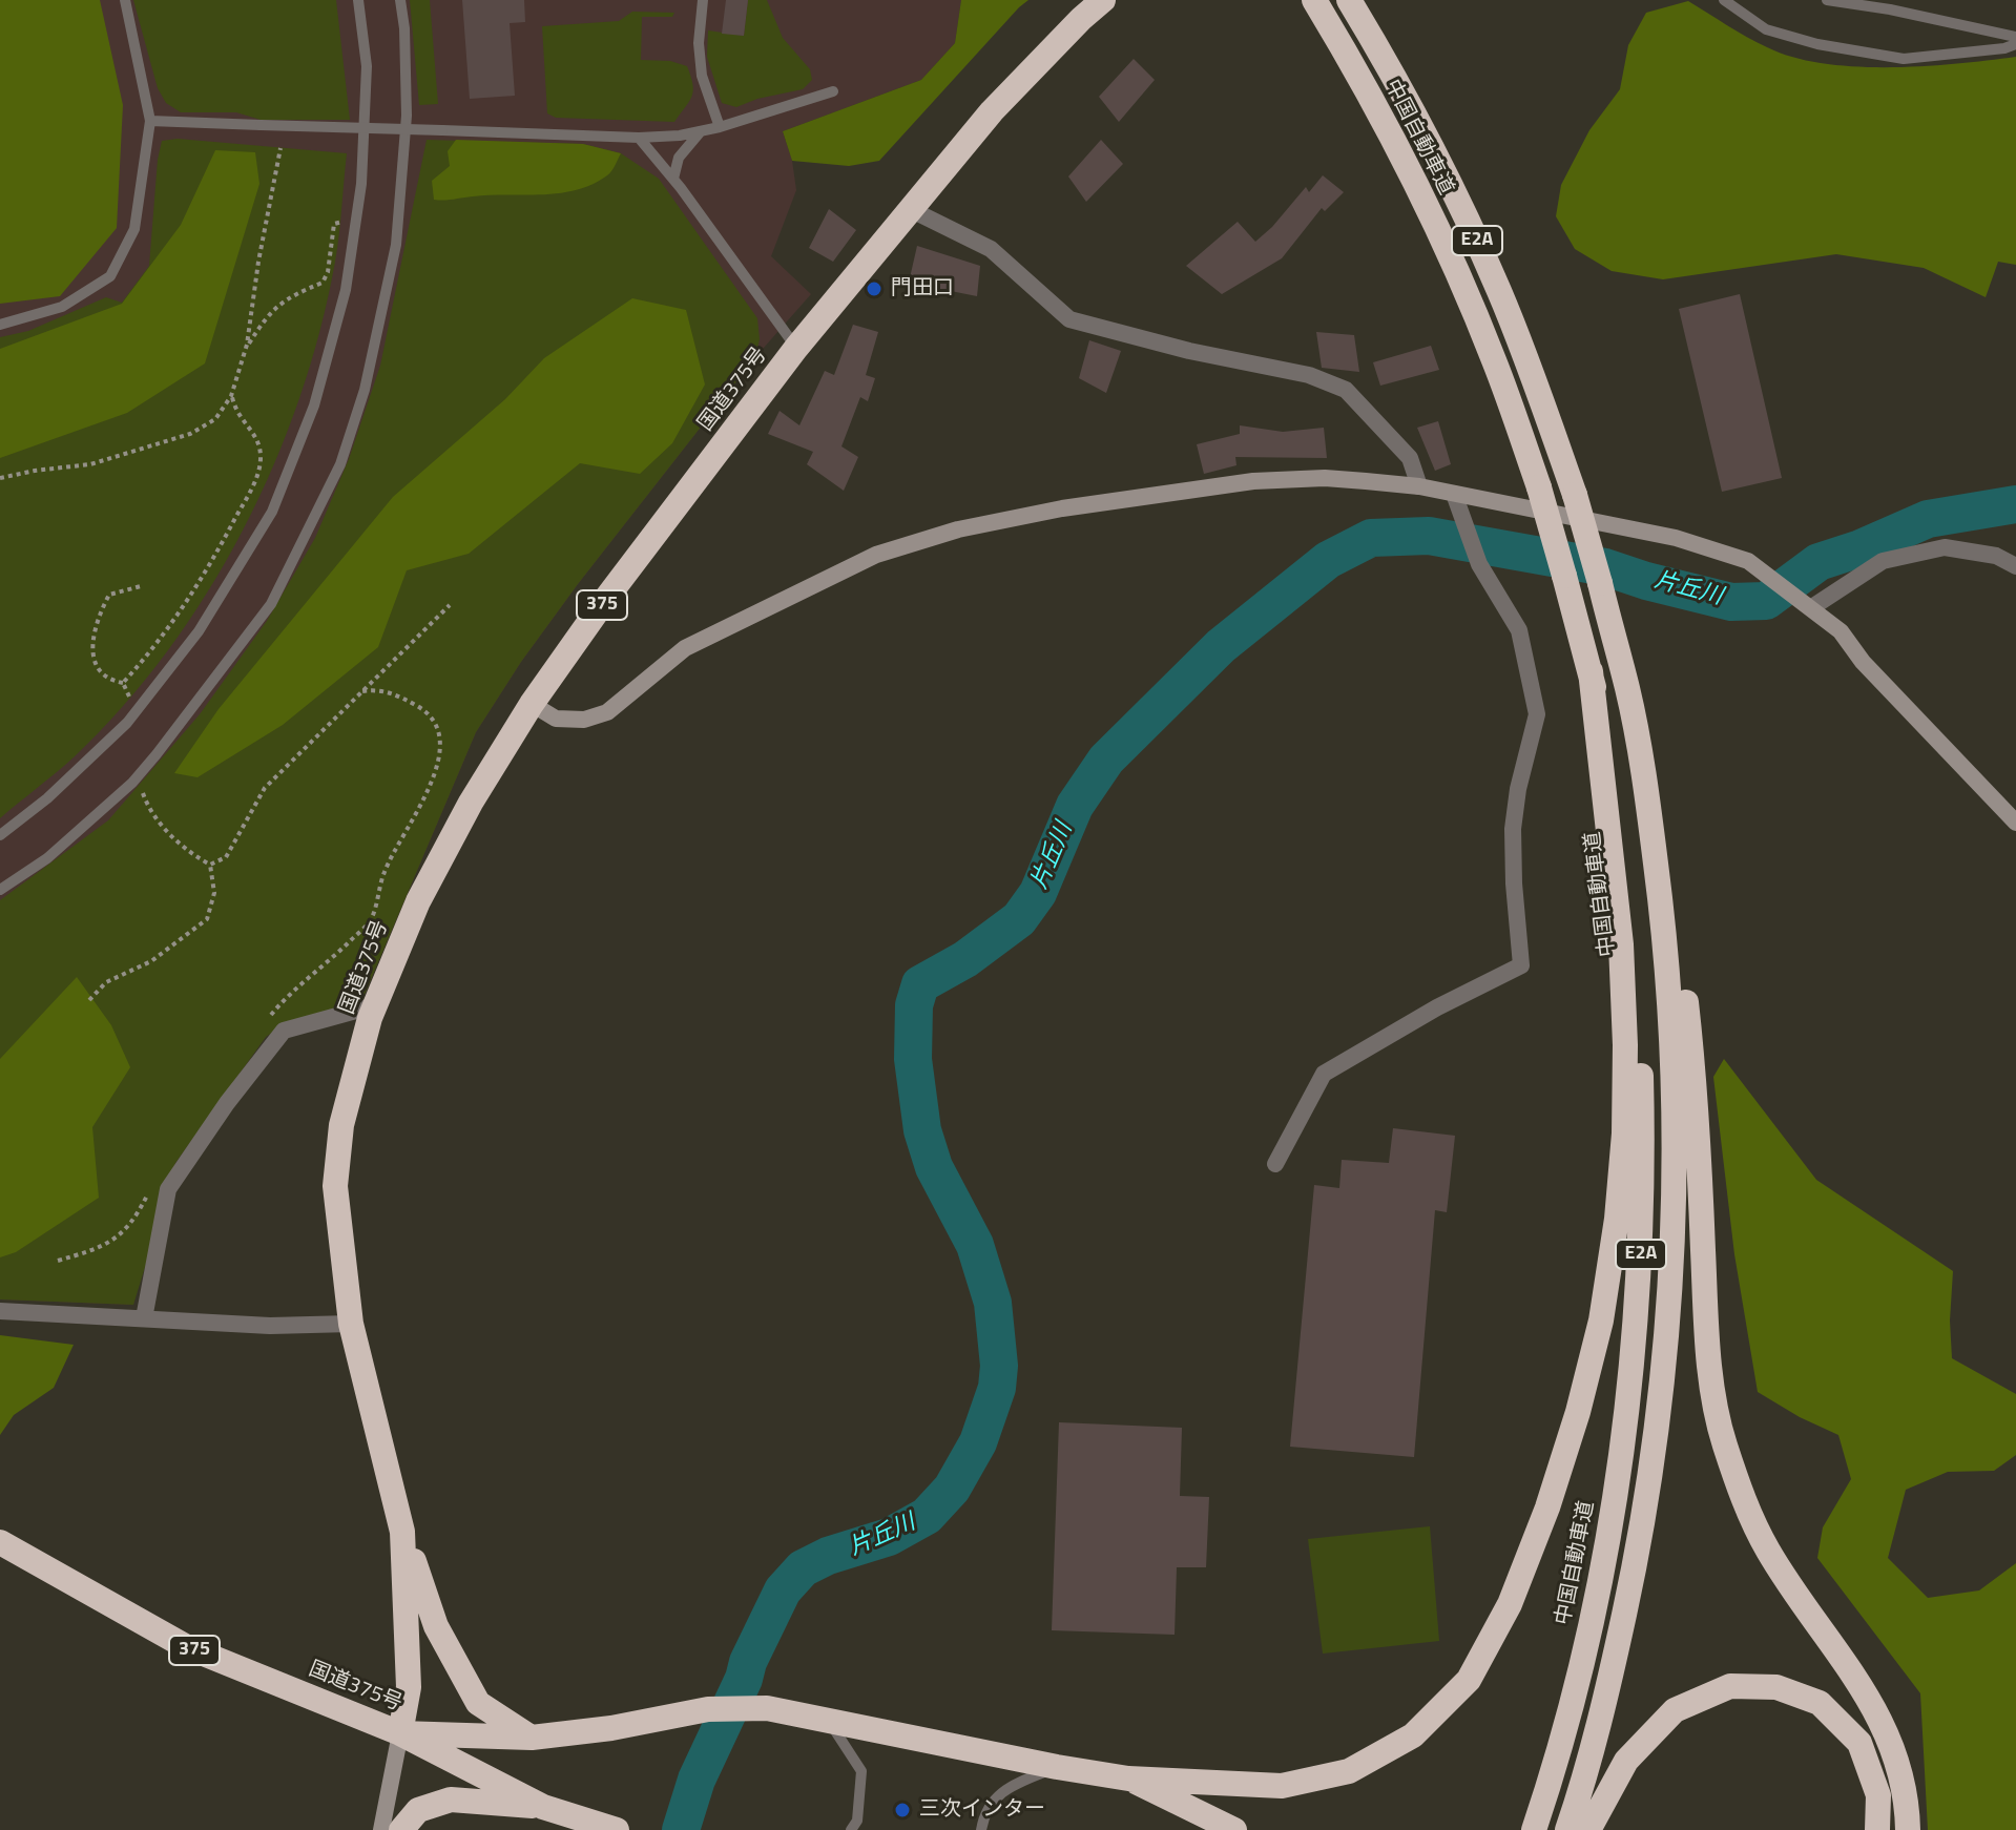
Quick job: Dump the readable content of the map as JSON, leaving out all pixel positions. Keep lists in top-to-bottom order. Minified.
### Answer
{"streets":{"highway":["中国自動車道","E2A","国道375号","375"]},"water":["片丘川"],"places":["門田口","三次インター"]}
